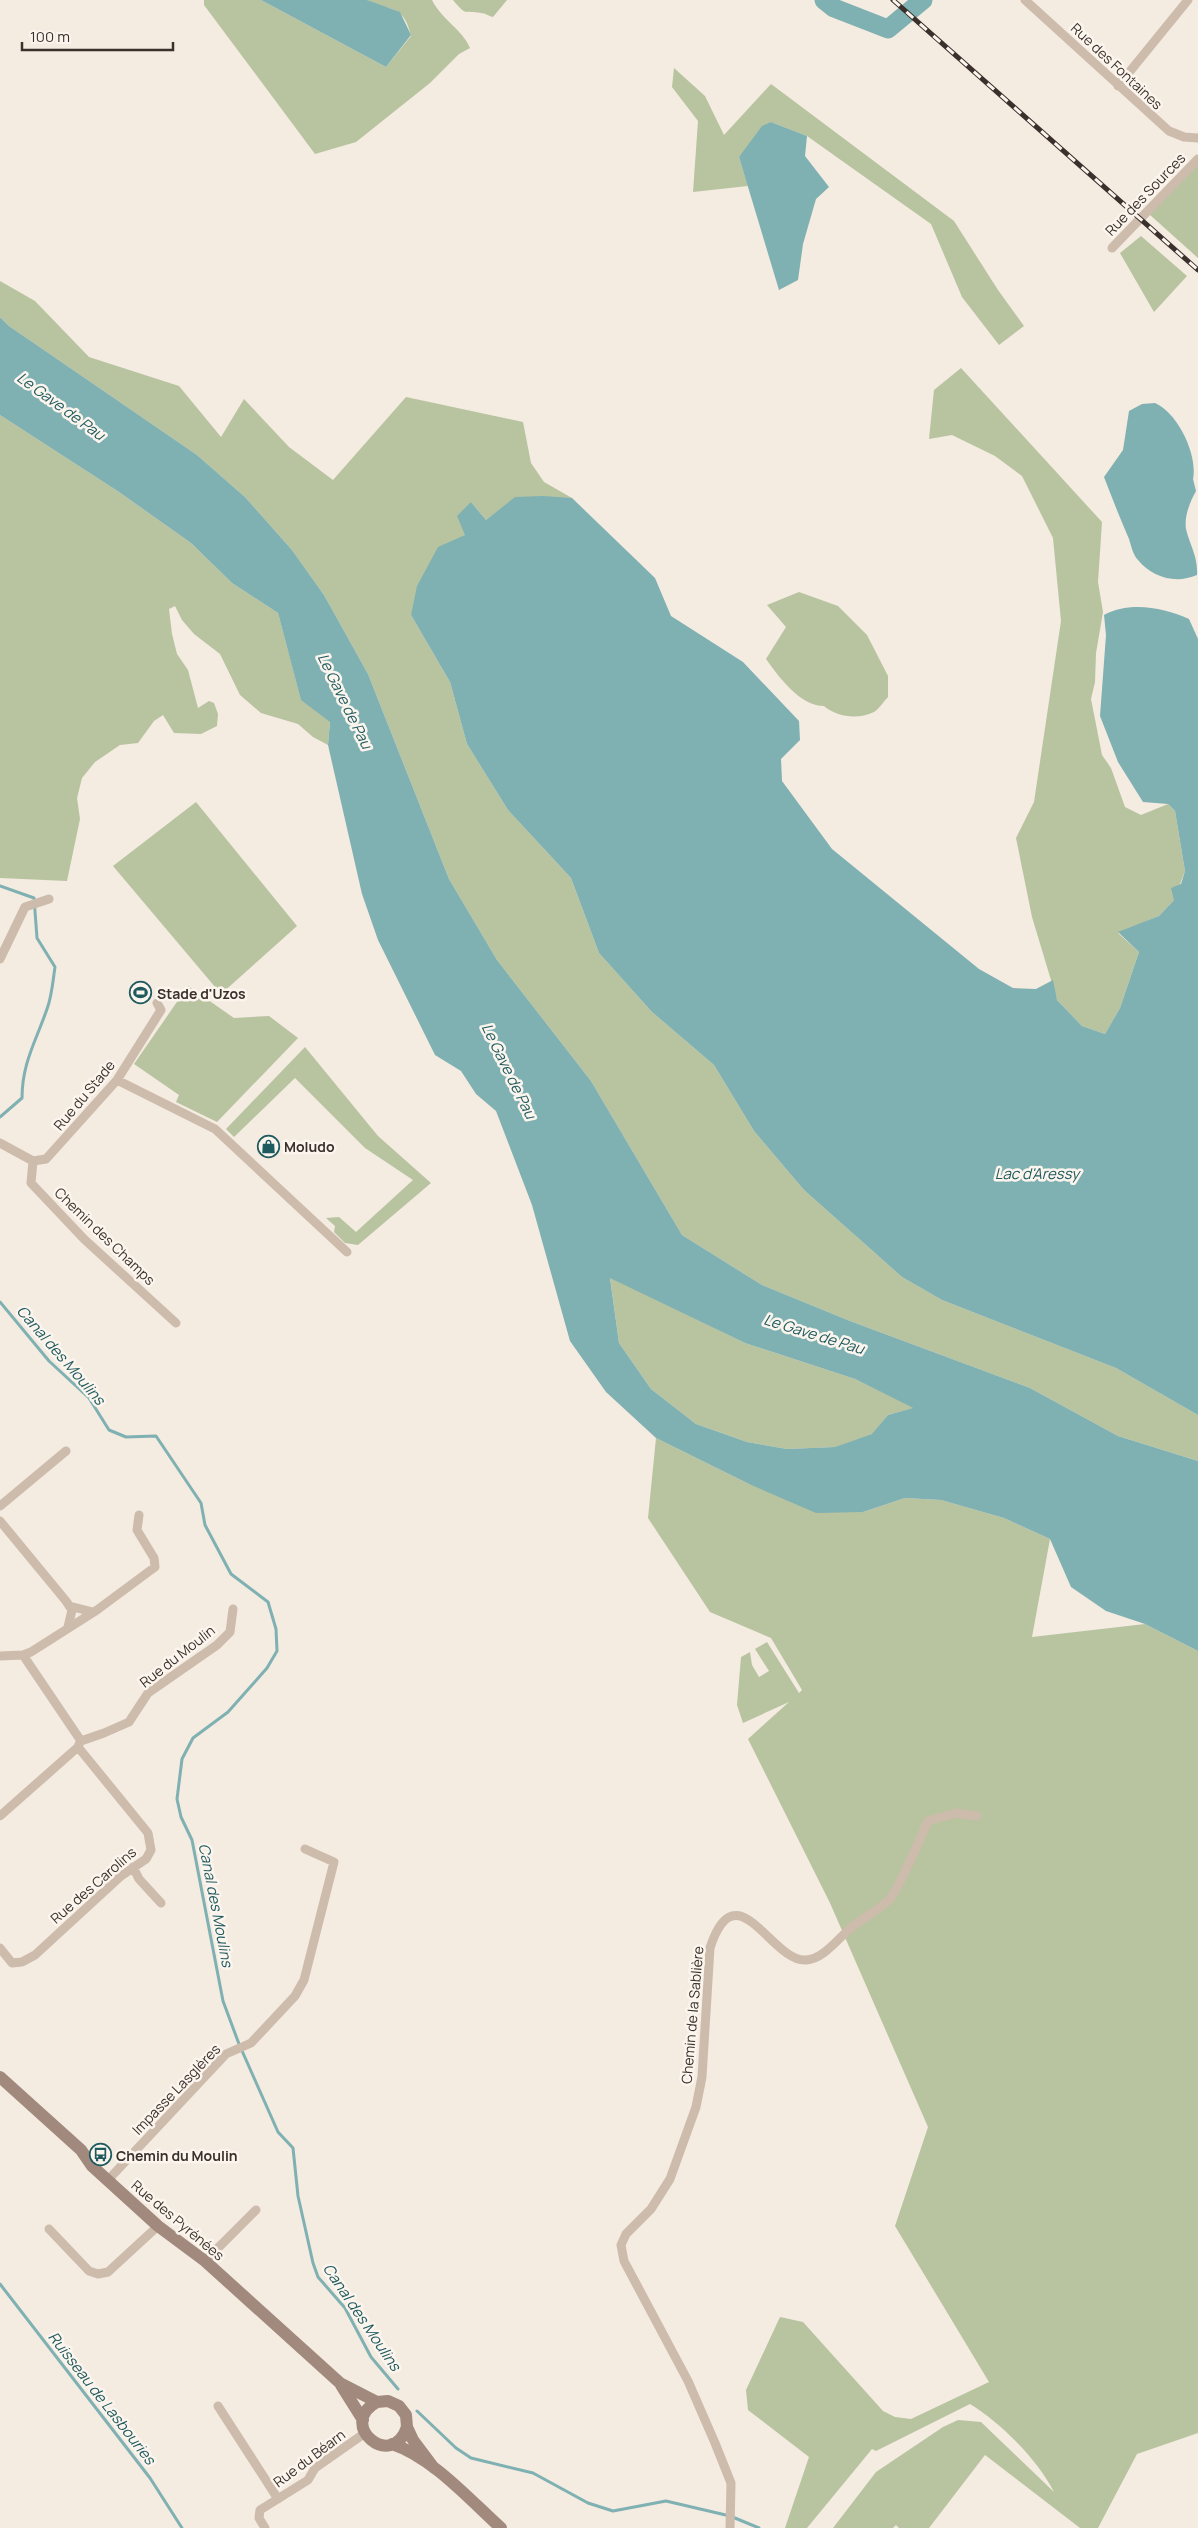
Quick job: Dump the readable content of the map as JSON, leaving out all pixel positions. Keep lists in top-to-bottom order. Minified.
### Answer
{"streets":{"main road":["Rue des Pyrénées"],"street":["Rue des Fontaines","Rue des Sources","Rue du Stade","Chemin des Champs","Rue du Moulin","Rue des Carolins","Chemin de la Sablière","Impasse Lasglères","Rue du Béarn"]},"crossings":[["Rue du Stade","Chemin des Champs"],["Rue du Moulin","Rue des Carolins"],["Impasse Lasglères","Rue des Pyrénées"],["Rue des Pyrénées","Rue du Béarn"]],"water":["Le Gave de Pau","Lac d'Aressy","Canal des Moulins","Ruisseau de Lasbouries"],"places":{"sports":["Stade d'Uzos"],"shop":["Moludo"],"bus stop":["Chemin du Moulin"]},"scale_bar":"100 m"}
